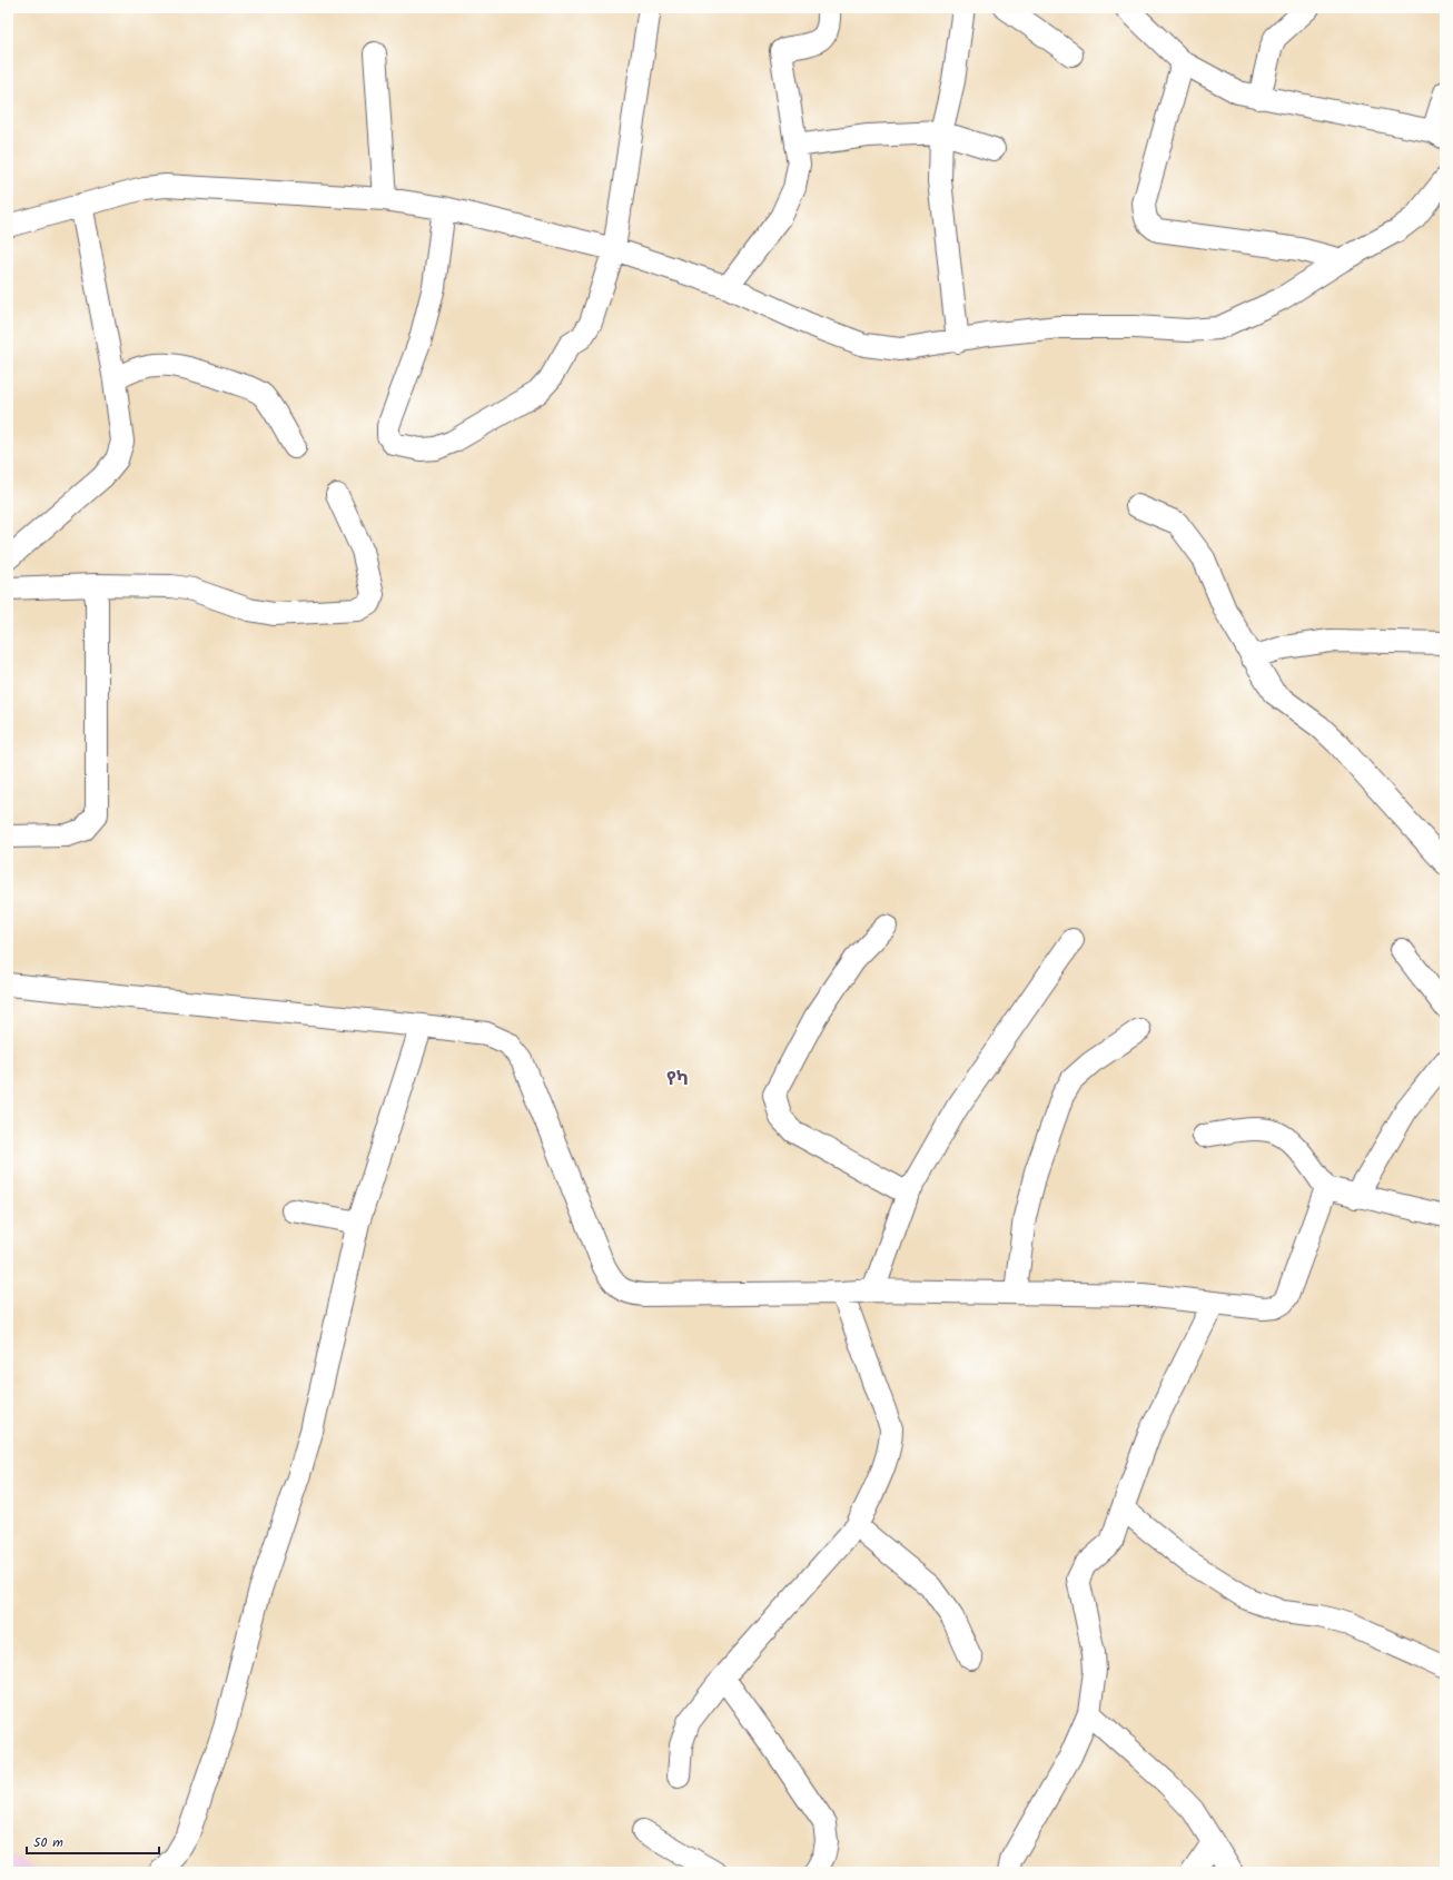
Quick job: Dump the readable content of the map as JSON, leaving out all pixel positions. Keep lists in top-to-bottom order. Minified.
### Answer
{"districts":["የካ"],"scale_bar":"50 m"}
